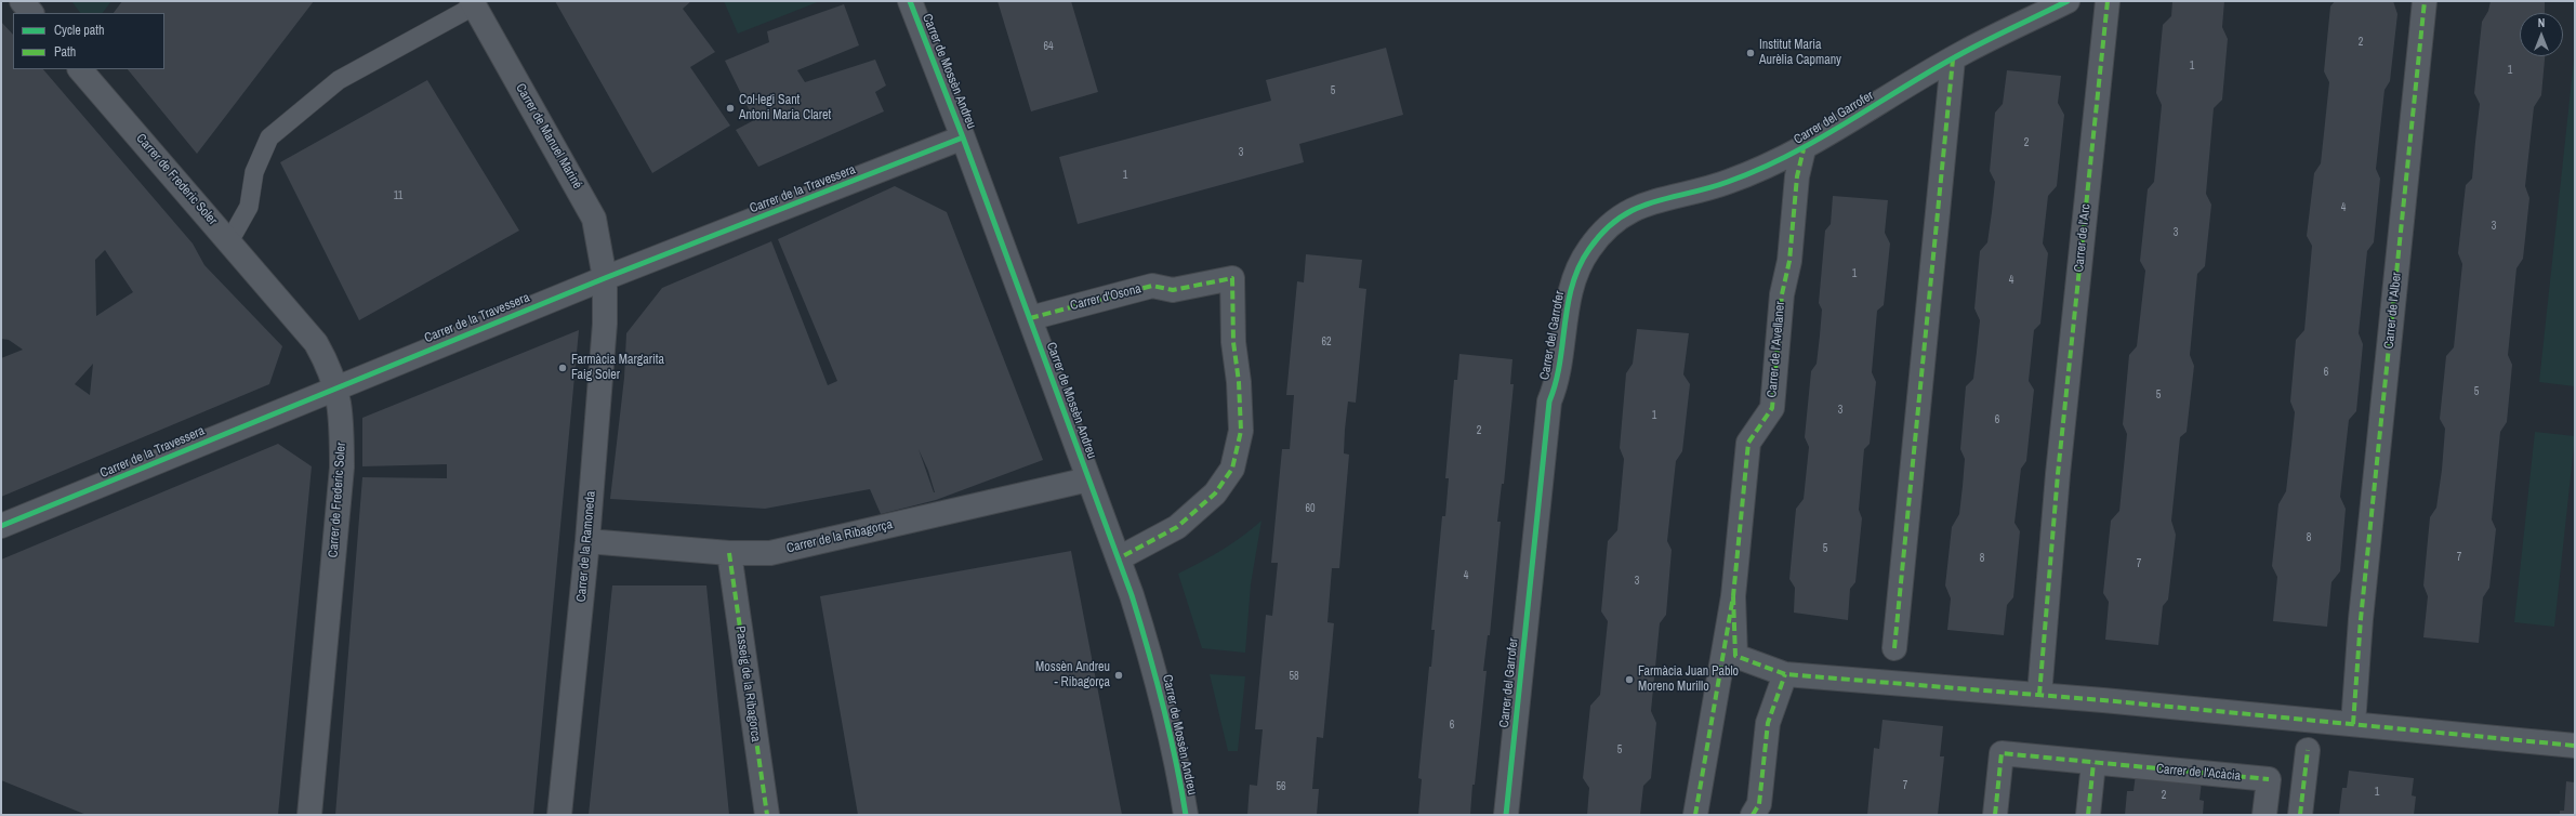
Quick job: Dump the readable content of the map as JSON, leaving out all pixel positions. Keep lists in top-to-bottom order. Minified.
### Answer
{"streets":{"street":["Carrer de Mossèn Andreu","Carrer del Garrofer","Carrer de Manuel Mariné","Carrer de Frederic Soler","Carrer de la Travessera","Carrer de l'Arc","Carrer d'Osona","Carrer de l'Alber","Carrer de l'Avellaner","Carrer de la Ribagorça","Carrer de la Ramoneda","Passeig de la Ribagorca","Carrer de l'Acàcia"]},"crossings":[["Carrer de Mossèn Andreu","Carrer de la Travessera"],["Carrer de Mossèn Andreu","Carrer d'Osona"],["Carrer de Mossèn Andreu","Carrer de la Ribagorça"],["Carrer del Garrofer","Carrer de l'Avellaner"],["Carrer de Manuel Mariné","Carrer de la Travessera"],["Carrer de Manuel Mariné","Carrer de la Ramoneda"],["Carrer de Frederic Soler","Carrer de la Travessera"],["Carrer de la Travessera","Carrer de la Ramoneda"],["Carrer de la Ribagorça","Carrer de la Ramoneda"],["Carrer de la Ribagorça","Passeig de la Ribagorca"]],"places":["Institut Maria Aurèlia Capmany","Col·legi Sant Antoni Maria Claret","Farmàcia Margarita Faig Soler","Mossèn Andreu - Ribagorça","Farmàcia Juan Pablo Moreno Murillo"],"house_numbers":["2","64","1","1","5","2","3","1","11","4","3","3","1","4","62","6","5","5","3","1","6","2","60","8","5","7","8","7","4","3","58","6","5","7","56","1","2"],"legend":["Cycle path","Path"],"north":"top"}
